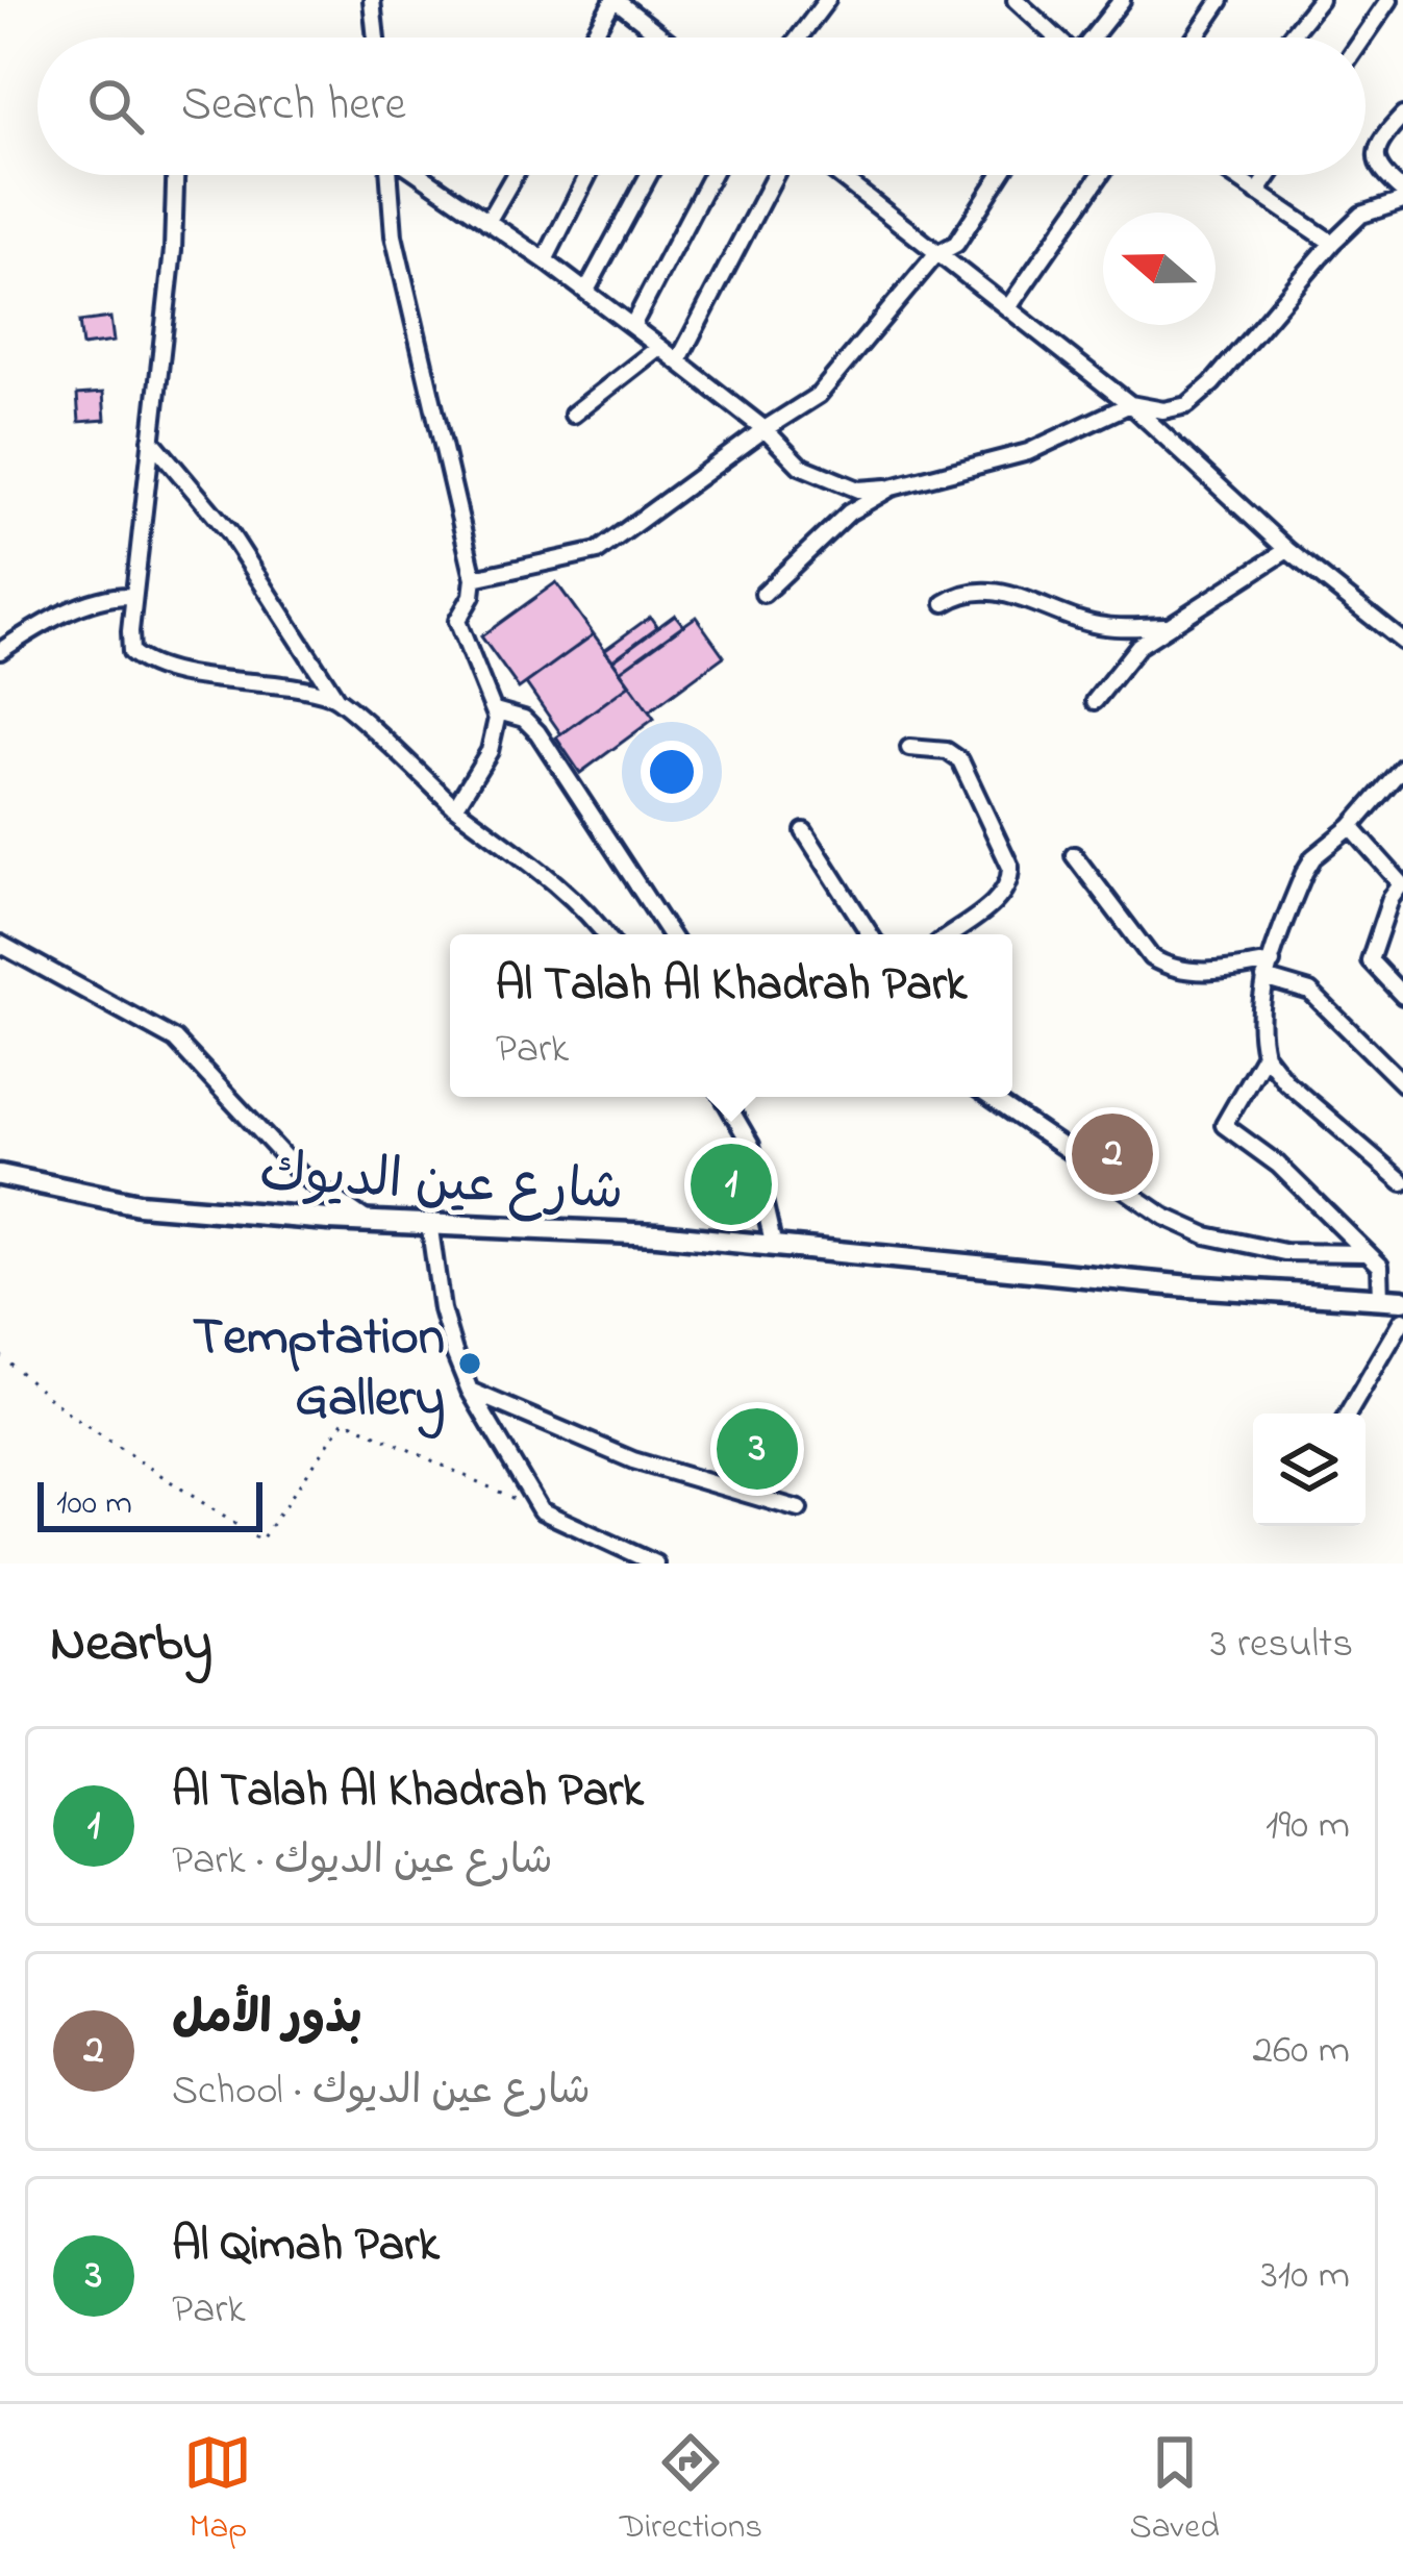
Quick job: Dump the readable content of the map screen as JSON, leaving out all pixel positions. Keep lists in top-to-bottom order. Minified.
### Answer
{"streets":{"main road":["شارع عين الديوك"]},"places":["Temptation Gallery"],"scale_bar":"100 m","north":"left","page":{"search":"Search here","popup":["Al Talah Al Khadrah Park","Park"],"pins":["2","1","3"],"scale":"100 m","heading":["Nearby","3 results"],"list":[{"mark":"1","name":"Al Talah Al Khadrah Park","note":"Park · شارع عين الديوك","value":"190 m"},{"mark":"2","name":"بذور الأمل","note":"School · شارع عين الديوك","value":"260 m"},{"mark":"3","name":"Al Qimah Park","note":"Park","value":"310 m"}],"nav":["Map","Directions","Saved"]}}
